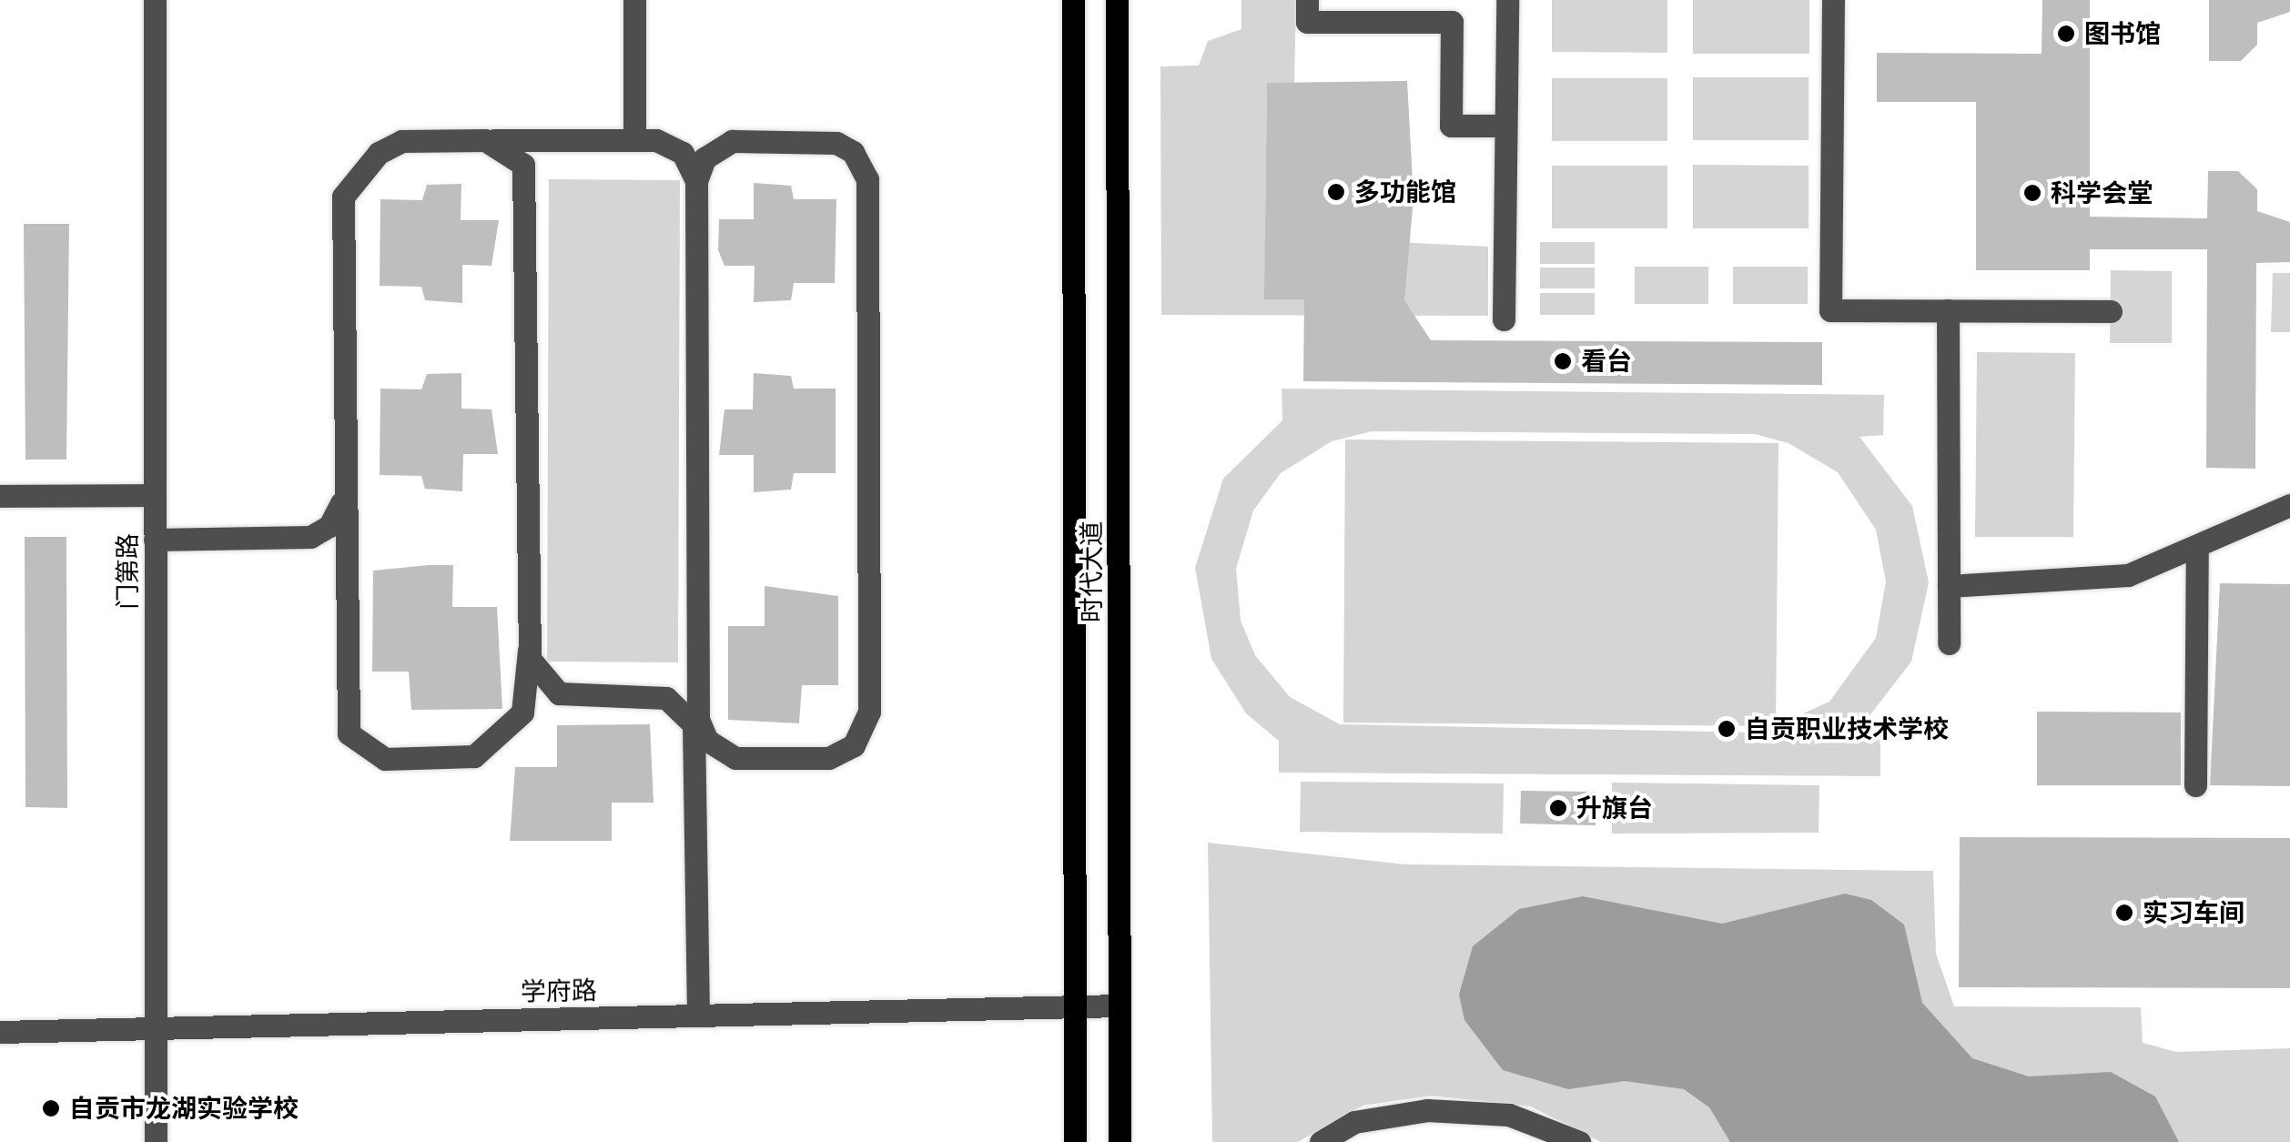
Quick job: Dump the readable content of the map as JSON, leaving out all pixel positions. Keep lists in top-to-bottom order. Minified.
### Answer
{"streets":{"main road":["时代大道"],"street":["门第路","学府路"]},"crossings":[["门第路","学府路"],["时代大道","学府路"]],"places":["图书馆","多功能馆","科学会堂","看台","自贡职业技术学校","升旗台","实习车间","自贡市龙湖实验学校"]}
